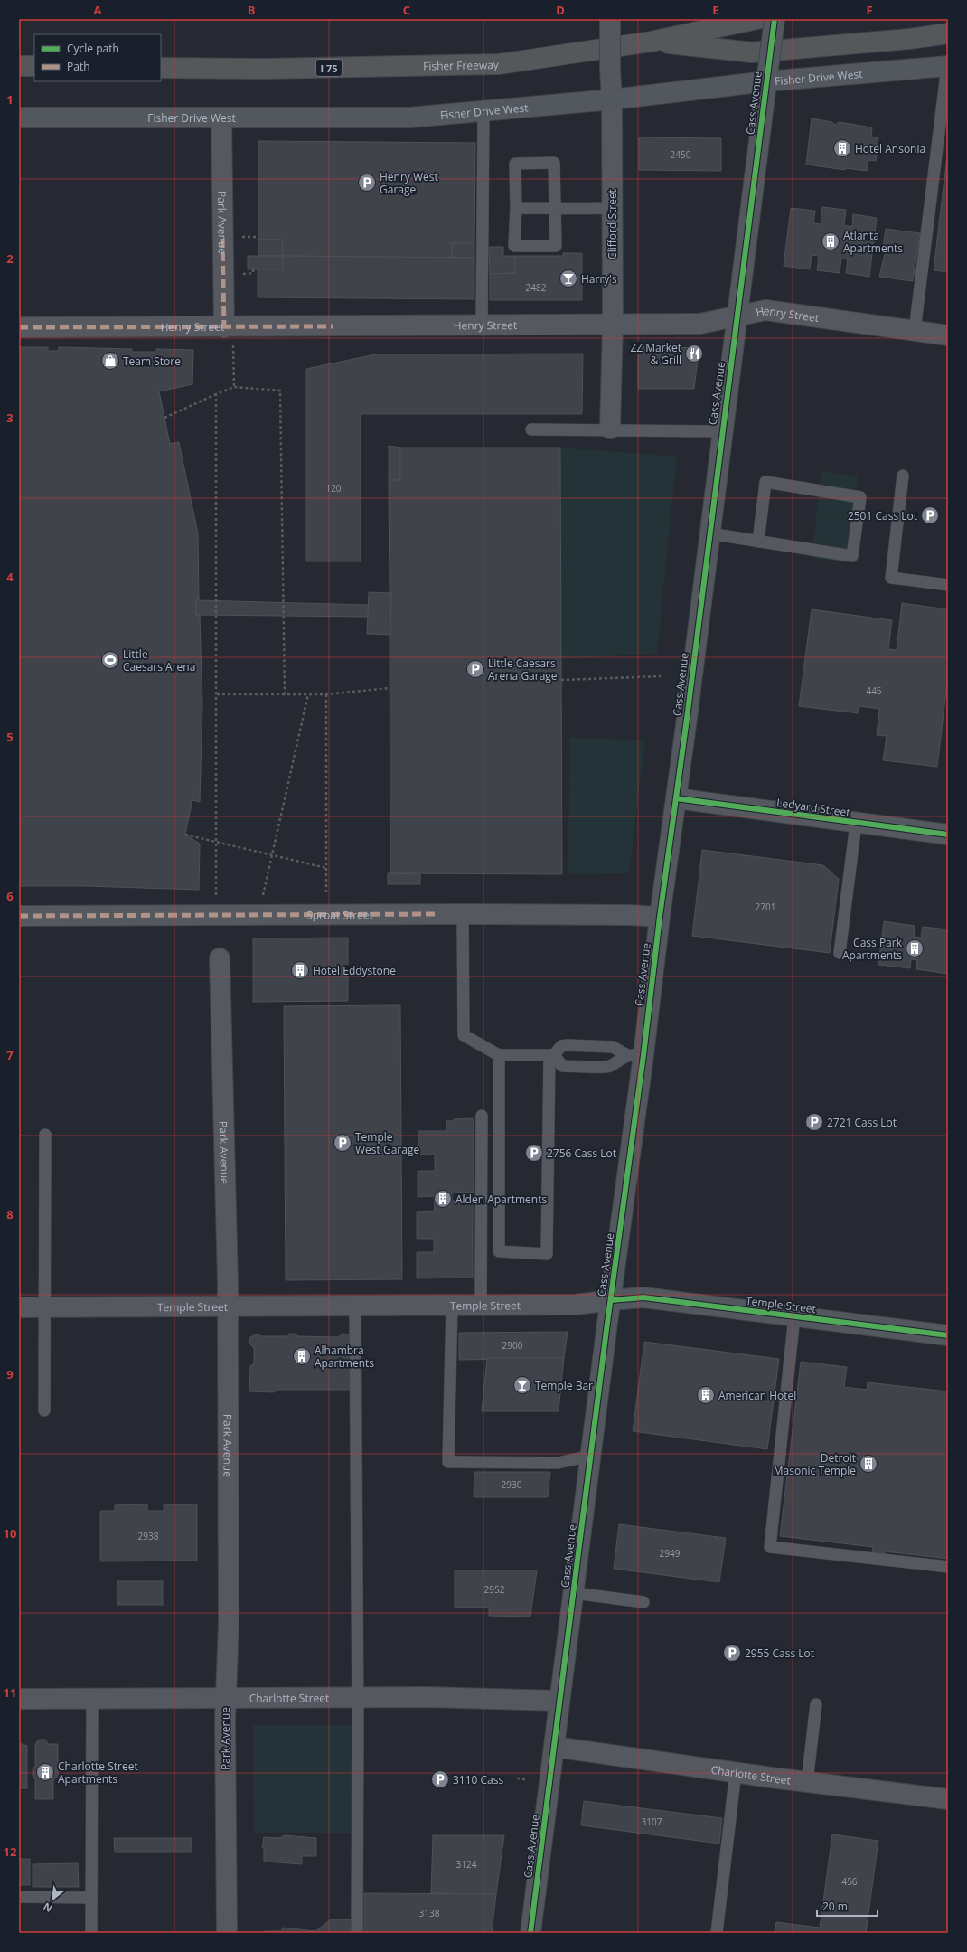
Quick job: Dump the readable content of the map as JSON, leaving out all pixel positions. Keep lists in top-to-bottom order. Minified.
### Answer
{"streets":{"highway":["Fisher Freeway","I 75"],"street":["Fisher Drive West","Cass Avenue","Park Avenue","Clifford Street","Henry Street","Ledyard Street","Sproat Street","Temple Street","Charlotte Street"]},"crossings":[["Fisher Drive West","Cass Avenue"],["Fisher Drive West","Park Avenue"],["Fisher Drive West","Clifford Street"],["Cass Avenue","Henry Street"],["Cass Avenue","Ledyard Street"],["Cass Avenue","Sproat Street"],["Cass Avenue","Temple Street"],["Cass Avenue","Charlotte Street"],["Park Avenue","Henry Street"],["Park Avenue","Temple Street"],["Park Avenue","Charlotte Street"],["Clifford Street","Henry Street"]],"places":{"building":["Hotel Ansonia","Atlanta Apartments","Cass Park Apartments","Hotel Eddystone","Alden Apartments","Alhambra Apartments","American Hotel","Detroit Masonic Temple","Charlotte Street Apartments"],"parking":["Henry West Garage","2501 Cass Lot","Little Caesars Arena Garage","2721 Cass Lot","Temple West Garage","2756 Cass Lot","2955 Cass Lot","3110 Cass"],"bar":["Harry's","Temple Bar"],"restaurant":["ZZ Market & Grill"],"shop":["Team Store"],"sports":["Little Caesars Arena"]},"house_numbers":["2450","2482","120","445","2701","2900","2930","2938","2949","2952","3107","3124","456","3138"],"legend":["Cycle path","Path"],"scale_bar":"20 m","north":"bottom left","grid":{"columns":["A","B","C","D","E","F"],"rows":["1","2","3","4","5","6","7","8","9","10","11","12"]}}
